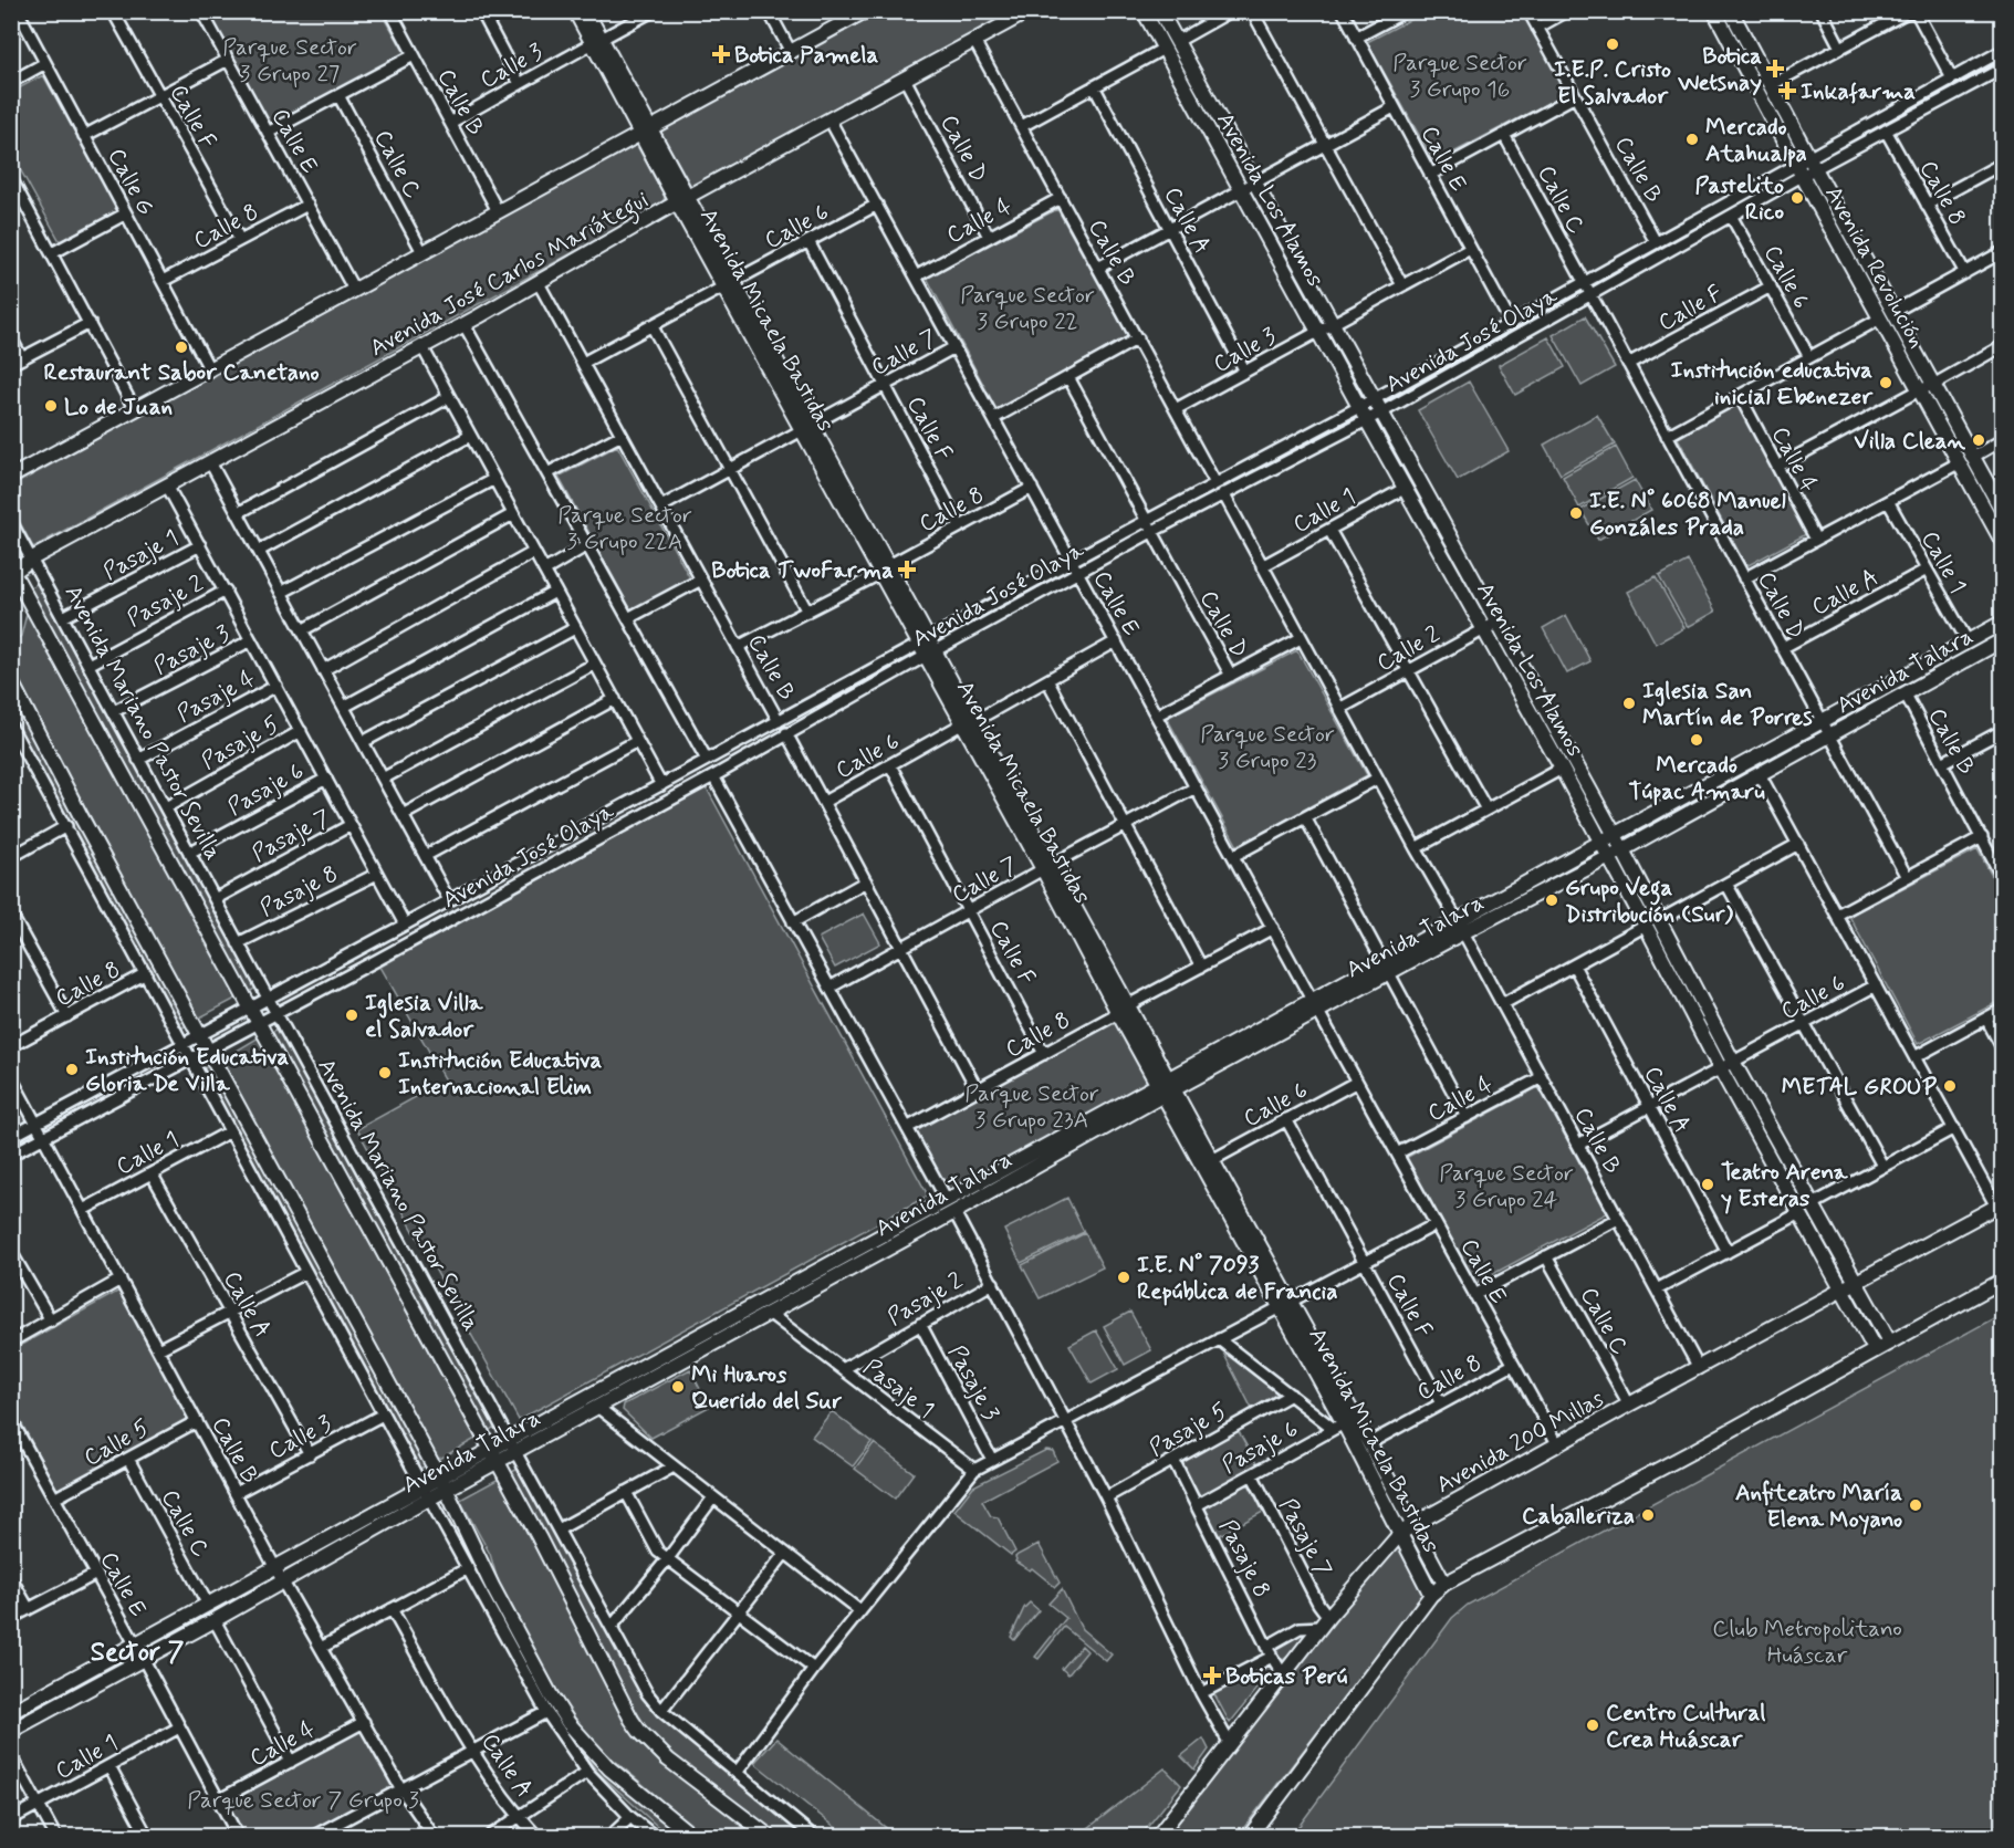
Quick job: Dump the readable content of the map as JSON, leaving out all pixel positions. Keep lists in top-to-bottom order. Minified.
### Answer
{"streets":{"street":["Calle 3","Calle B","Calle F","Calle E","Calle D","Calle C","Calle G","Calle 8","Avenida Los Alamos","Calle 4","Calle A","Calle 6","Avenida Revolución","Avenida José Carlos Mariátegui","Avenida Micaela Bastidas","Avenida José Olaya","Calle 7","Calle 1","Pasaje 1","Pasaje 2","Calle 2","Pasaje 3","Avenida Talara","Pasaje 4","Avenida Mariano Pastor Sevilla","Pasaje 5","Pasaje 6","Pasaje 7","Pasaje 8","Avenida 200 Millas","Calle 5"]},"crossings":[["Calle 3","Calle B"],["Calle 3","Avenida Los Alamos"],["Calle 3","Calle A"],["Calle 3","Avenida Micaela Bastidas"],["Calle B","Calle 8"],["Calle B","Calle 4"],["Calle B","Calle 6"],["Calle B","Avenida José Carlos Mariátegui"],["Calle B","Avenida José Olaya"],["Calle B","Calle 7"],["Calle B","Calle 1"],["Calle B","Calle 2"],["Calle B","Avenida Talara"],["Calle B","Avenida 200 Millas"],["Calle B","Calle 5"],["Calle F","Calle D"],["Calle F","Calle 8"],["Calle F","Calle 6"],["Calle F","Calle 7"],["Calle E","Calle 8"],["Calle E","Calle 4"],["Calle E","Calle 6"],["Calle E","Avenida José Carlos Mariátegui"],["Calle E","Avenida José Olaya"],["Calle E","Calle 7"],["Calle E","Calle 1"],["Calle E","Avenida Talara"],["Calle E","Avenida 200 Millas"],["Calle E","Calle 5"],["Calle D","Calle C"],["Calle D","Calle 4"],["Calle D","Calle A"],["Calle D","Avenida José Carlos Mariátegui"],["Calle D","Avenida José Olaya"],["Calle D","Avenida Talara"],["Calle C","Avenida José Olaya"],["Calle C","Avenida Talara"],["Calle C","Avenida 200 Millas"],["Calle C","Calle 5"],["Calle G","Calle 8"],["Calle 8","Avenida Micaela Bastidas"],["Calle 8","Avenida José Olaya"],["Avenida Los Alamos","Calle 6"],["Avenida Los Alamos","Avenida José Olaya"],["Avenida Los Alamos","Calle 1"],["Avenida Los Alamos","Calle 2"],["Avenida Los Alamos","Avenida Talara"],["Avenida Los Alamos","Avenida 200 Millas"],["Calle A","Calle 1"],["Calle 6","Avenida Micaela Bastidas"],["Calle 6","Avenida José Olaya"],["Avenida Revolución","Avenida José Olaya"],["Avenida José Carlos Mariátegui","Avenida Micaela Bastidas"],["Avenida José Carlos Mariátegui","Avenida Mariano Pastor Sevilla"],["Avenida Micaela Bastidas","Avenida José Olaya"],["Avenida Micaela Bastidas","Calle 7"],["Avenida Micaela Bastidas","Avenida Talara"],["Avenida Micaela Bastidas","Pasaje 6"],["Avenida Micaela Bastidas","Avenida 200 Millas"],["Avenida José Olaya","Avenida Mariano Pastor Sevilla"],["Calle 1","Avenida Talara"],["Pasaje 1","Pasaje 2"],["Pasaje 1","Avenida Talara"],["Pasaje 1","Avenida Mariano Pastor Sevilla"],["Pasaje 2","Pasaje 3"],["Pasaje 2","Avenida Mariano Pastor Sevilla"],["Pasaje 3","Avenida Mariano Pastor Sevilla"],["Avenida Talara","Avenida Mariano Pastor Sevilla"],["Pasaje 4","Avenida Mariano Pastor Sevilla"],["Avenida Mariano Pastor Sevilla","Pasaje 5"],["Avenida Mariano Pastor Sevilla","Pasaje 6"],["Avenida Mariano Pastor Sevilla","Pasaje 7"],["Avenida Mariano Pastor Sevilla","Pasaje 8"],["Pasaje 5","Pasaje 8"],["Pasaje 6","Pasaje 7"],["Pasaje 6","Pasaje 8"],["Pasaje 7","Avenida 200 Millas"],["Pasaje 8","Avenida 200 Millas"]],"districts":["Sector 7"],"parks":["Parque Sector 3 Grupo 27","Parque Sector 3 Grupo 16","Parque Sector 3 Grupo 22","Parque Sector 3 Grupo 22A","Parque Sector 3 Grupo 23","Parque Sector 3 Grupo 23A","Parque Sector 3 Grupo 24","Club Metropolitano Huáscar","Parque Sector 7 Grupo 3"],"places":{"other":["I.E.P. Cristo El Salvador","Mercado Atahualpa","Pastelito Rico","Restaurant Sabor Canetano","Institución educativa inicial Ebenezer","Lo de Juan","Villa Clean","I.E. N° 6068 Manuel Gonzáles Prada","Iglesia San Martín de Porres","Mercado Túpac Amaru","Grupo Vega Distribución (Sur)","Iglesia Villa el Salvador","Institución Educativa Gloria De Villa","Institución Educativa Internacional Elim","METAL GROUP","Teatro Arena y Esteras","I.E. N° 7093 República de Francia","Mi Huaros Querido del Sur","Anfiteatro María Elena Moyano","Caballeriza","Centro Cultural Crea Huáscar"],"health":["Botica Pamela","Botica Wetsnay","Inkafarma","Botica TwoFarma","Boticas Perú"]}}
